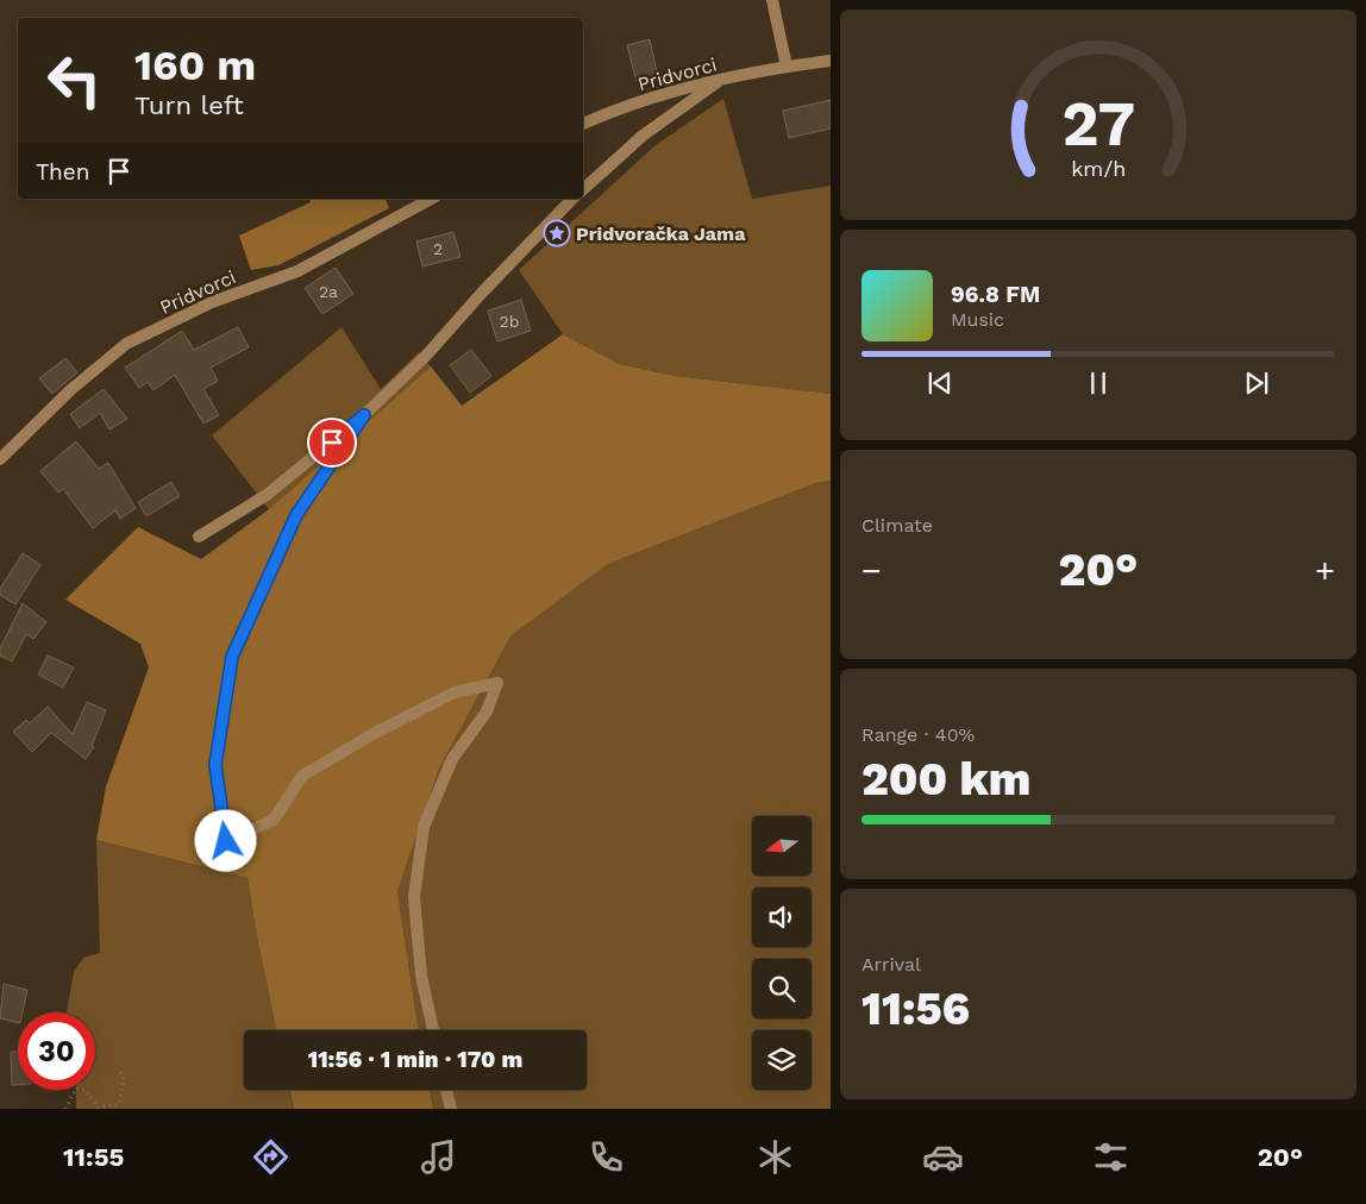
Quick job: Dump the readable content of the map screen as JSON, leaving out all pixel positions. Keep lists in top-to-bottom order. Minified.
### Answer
{"streets":{"street":["Pridvorci"]},"places":{"place":["Pridvoračka Jama"]},"house_numbers":["2","2a","2b"],"north":"left","page":{"turn":["160 m","Turn left"],"then":"Then","song":["96.8 FM","Music"],"tile":["Climate",["Range · 40%","200 km"],["Arrival","11:56"]],"heat":["−","20°","+"],"limit":"30","trip":"11:56 · 1 min · 170 m","tabs":["11:55","20°"],"gauge":["27","km/h"]}}
